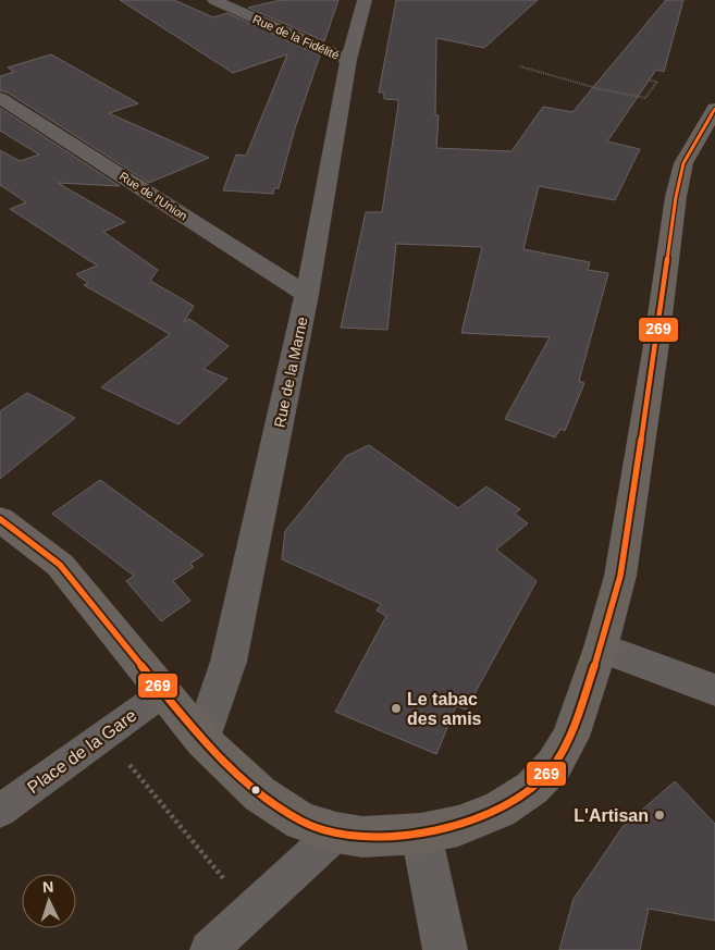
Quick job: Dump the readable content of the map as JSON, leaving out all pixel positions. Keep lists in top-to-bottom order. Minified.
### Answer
{"streets":{"street":["Rue de la Fidélité","Rue de l'Union","Rue de la Marne"],"lane":["Place de la Gare"]},"crossings":[["Rue de la Fidélité","Rue de la Marne"],["Rue de l'Union","Rue de la Marne"]],"places":["Le tabac des amis","L'Artisan"],"lines":["transit line 269"],"north":"top"}
